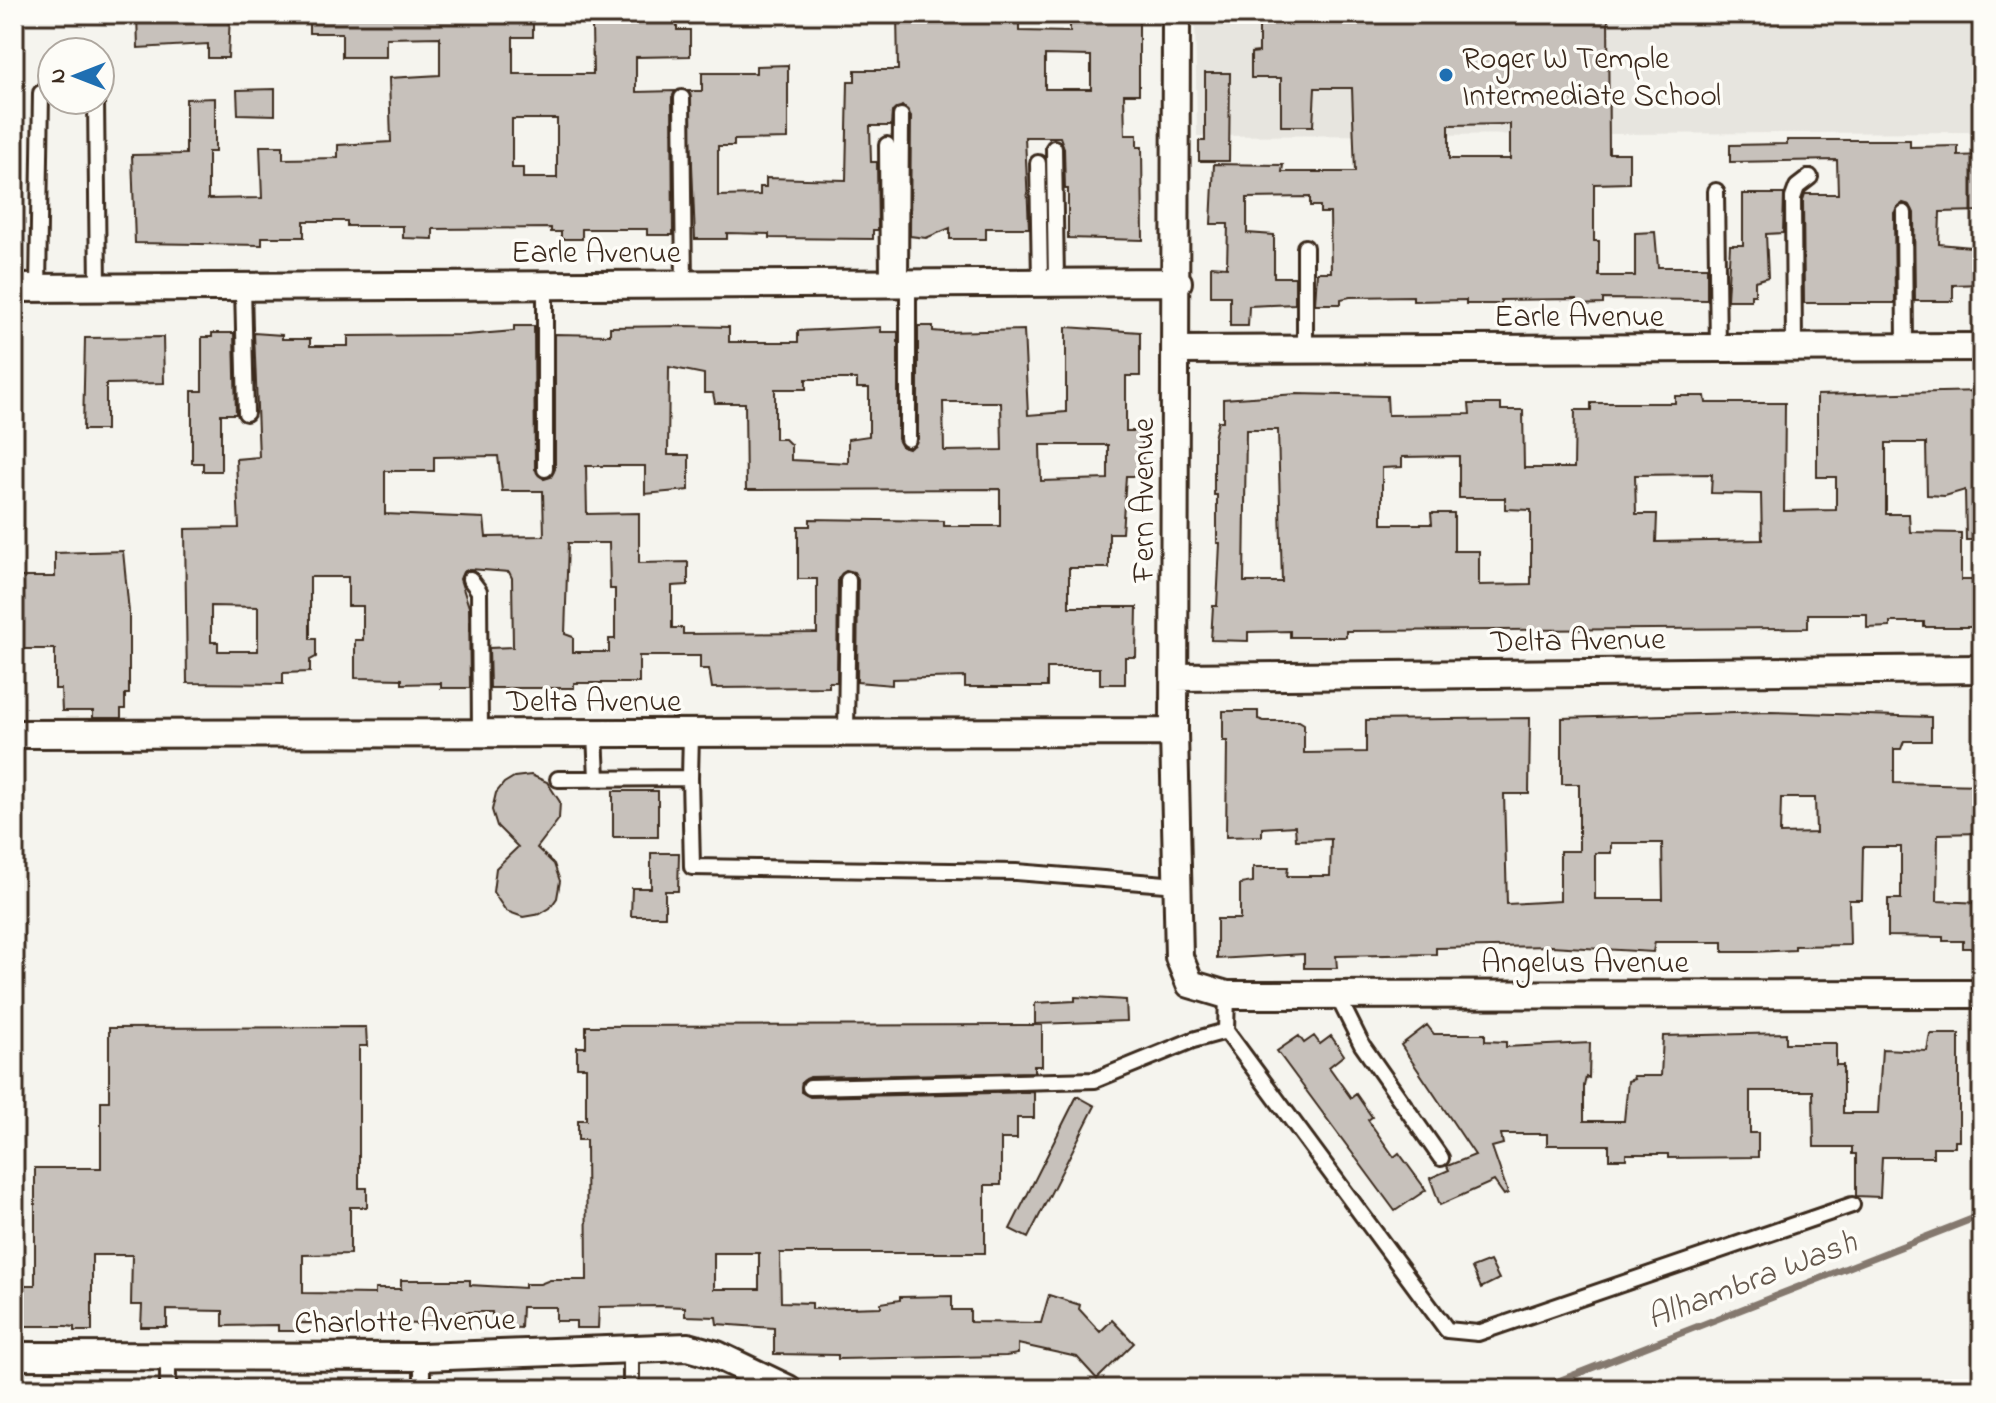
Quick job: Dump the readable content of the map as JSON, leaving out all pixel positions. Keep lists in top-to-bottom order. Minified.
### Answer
{"streets":{"street":["Earle Avenue","Fern Avenue","Delta Avenue","Angelus Avenue","Charlotte Avenue"]},"crossings":[["Earle Avenue","Fern Avenue"],["Fern Avenue","Delta Avenue"],["Fern Avenue","Angelus Avenue"]],"water":["Alhambra Wash"],"places":["Roger W Temple Intermediate School"],"north":"left"}
